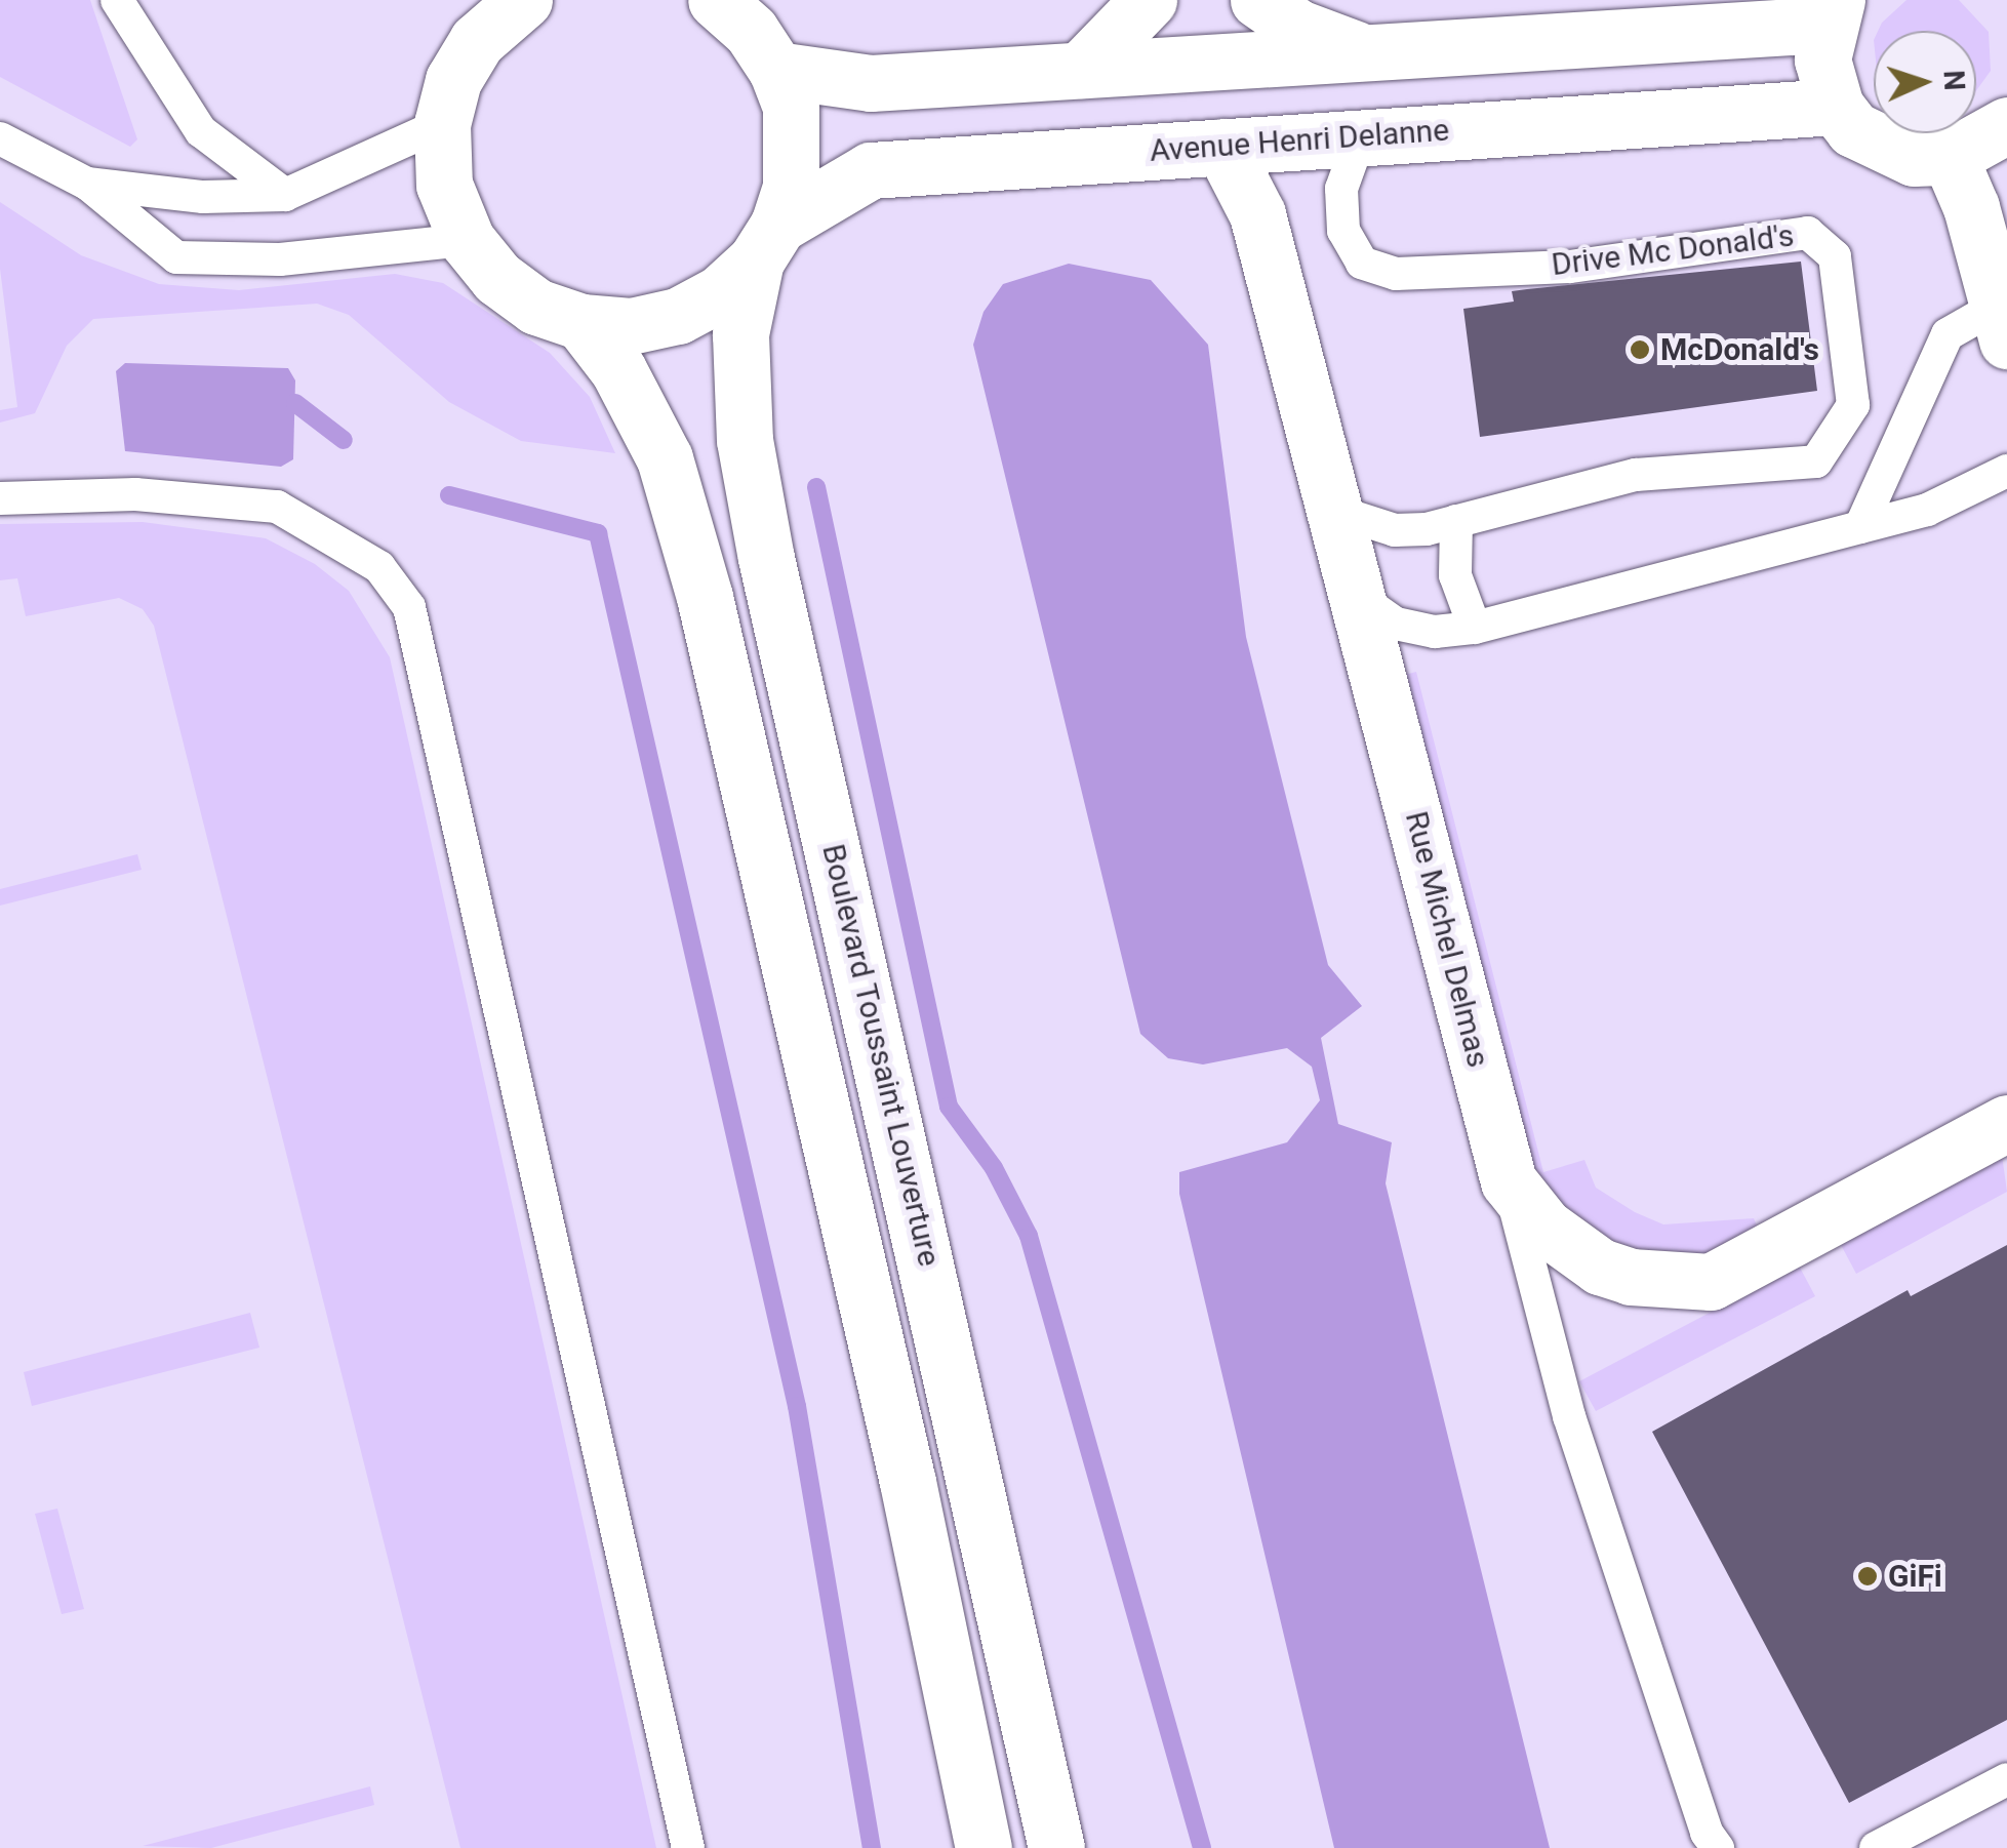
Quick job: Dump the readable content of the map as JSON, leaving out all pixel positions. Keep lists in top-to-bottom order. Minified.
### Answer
{"streets":{"street":["Avenue Henri Delanne","Rue Michel Delmas","Boulevard Toussaint Louverture"],"lane":["Drive Mc Donald's"]},"crossings":[["Avenue Henri Delanne","Drive Mc Donald's"],["Avenue Henri Delanne","Rue Michel Delmas"],["Avenue Henri Delanne","Boulevard Toussaint Louverture"],["Drive Mc Donald's","Rue Michel Delmas"]],"places":["McDonald's","GiFi"],"north":"right"}
